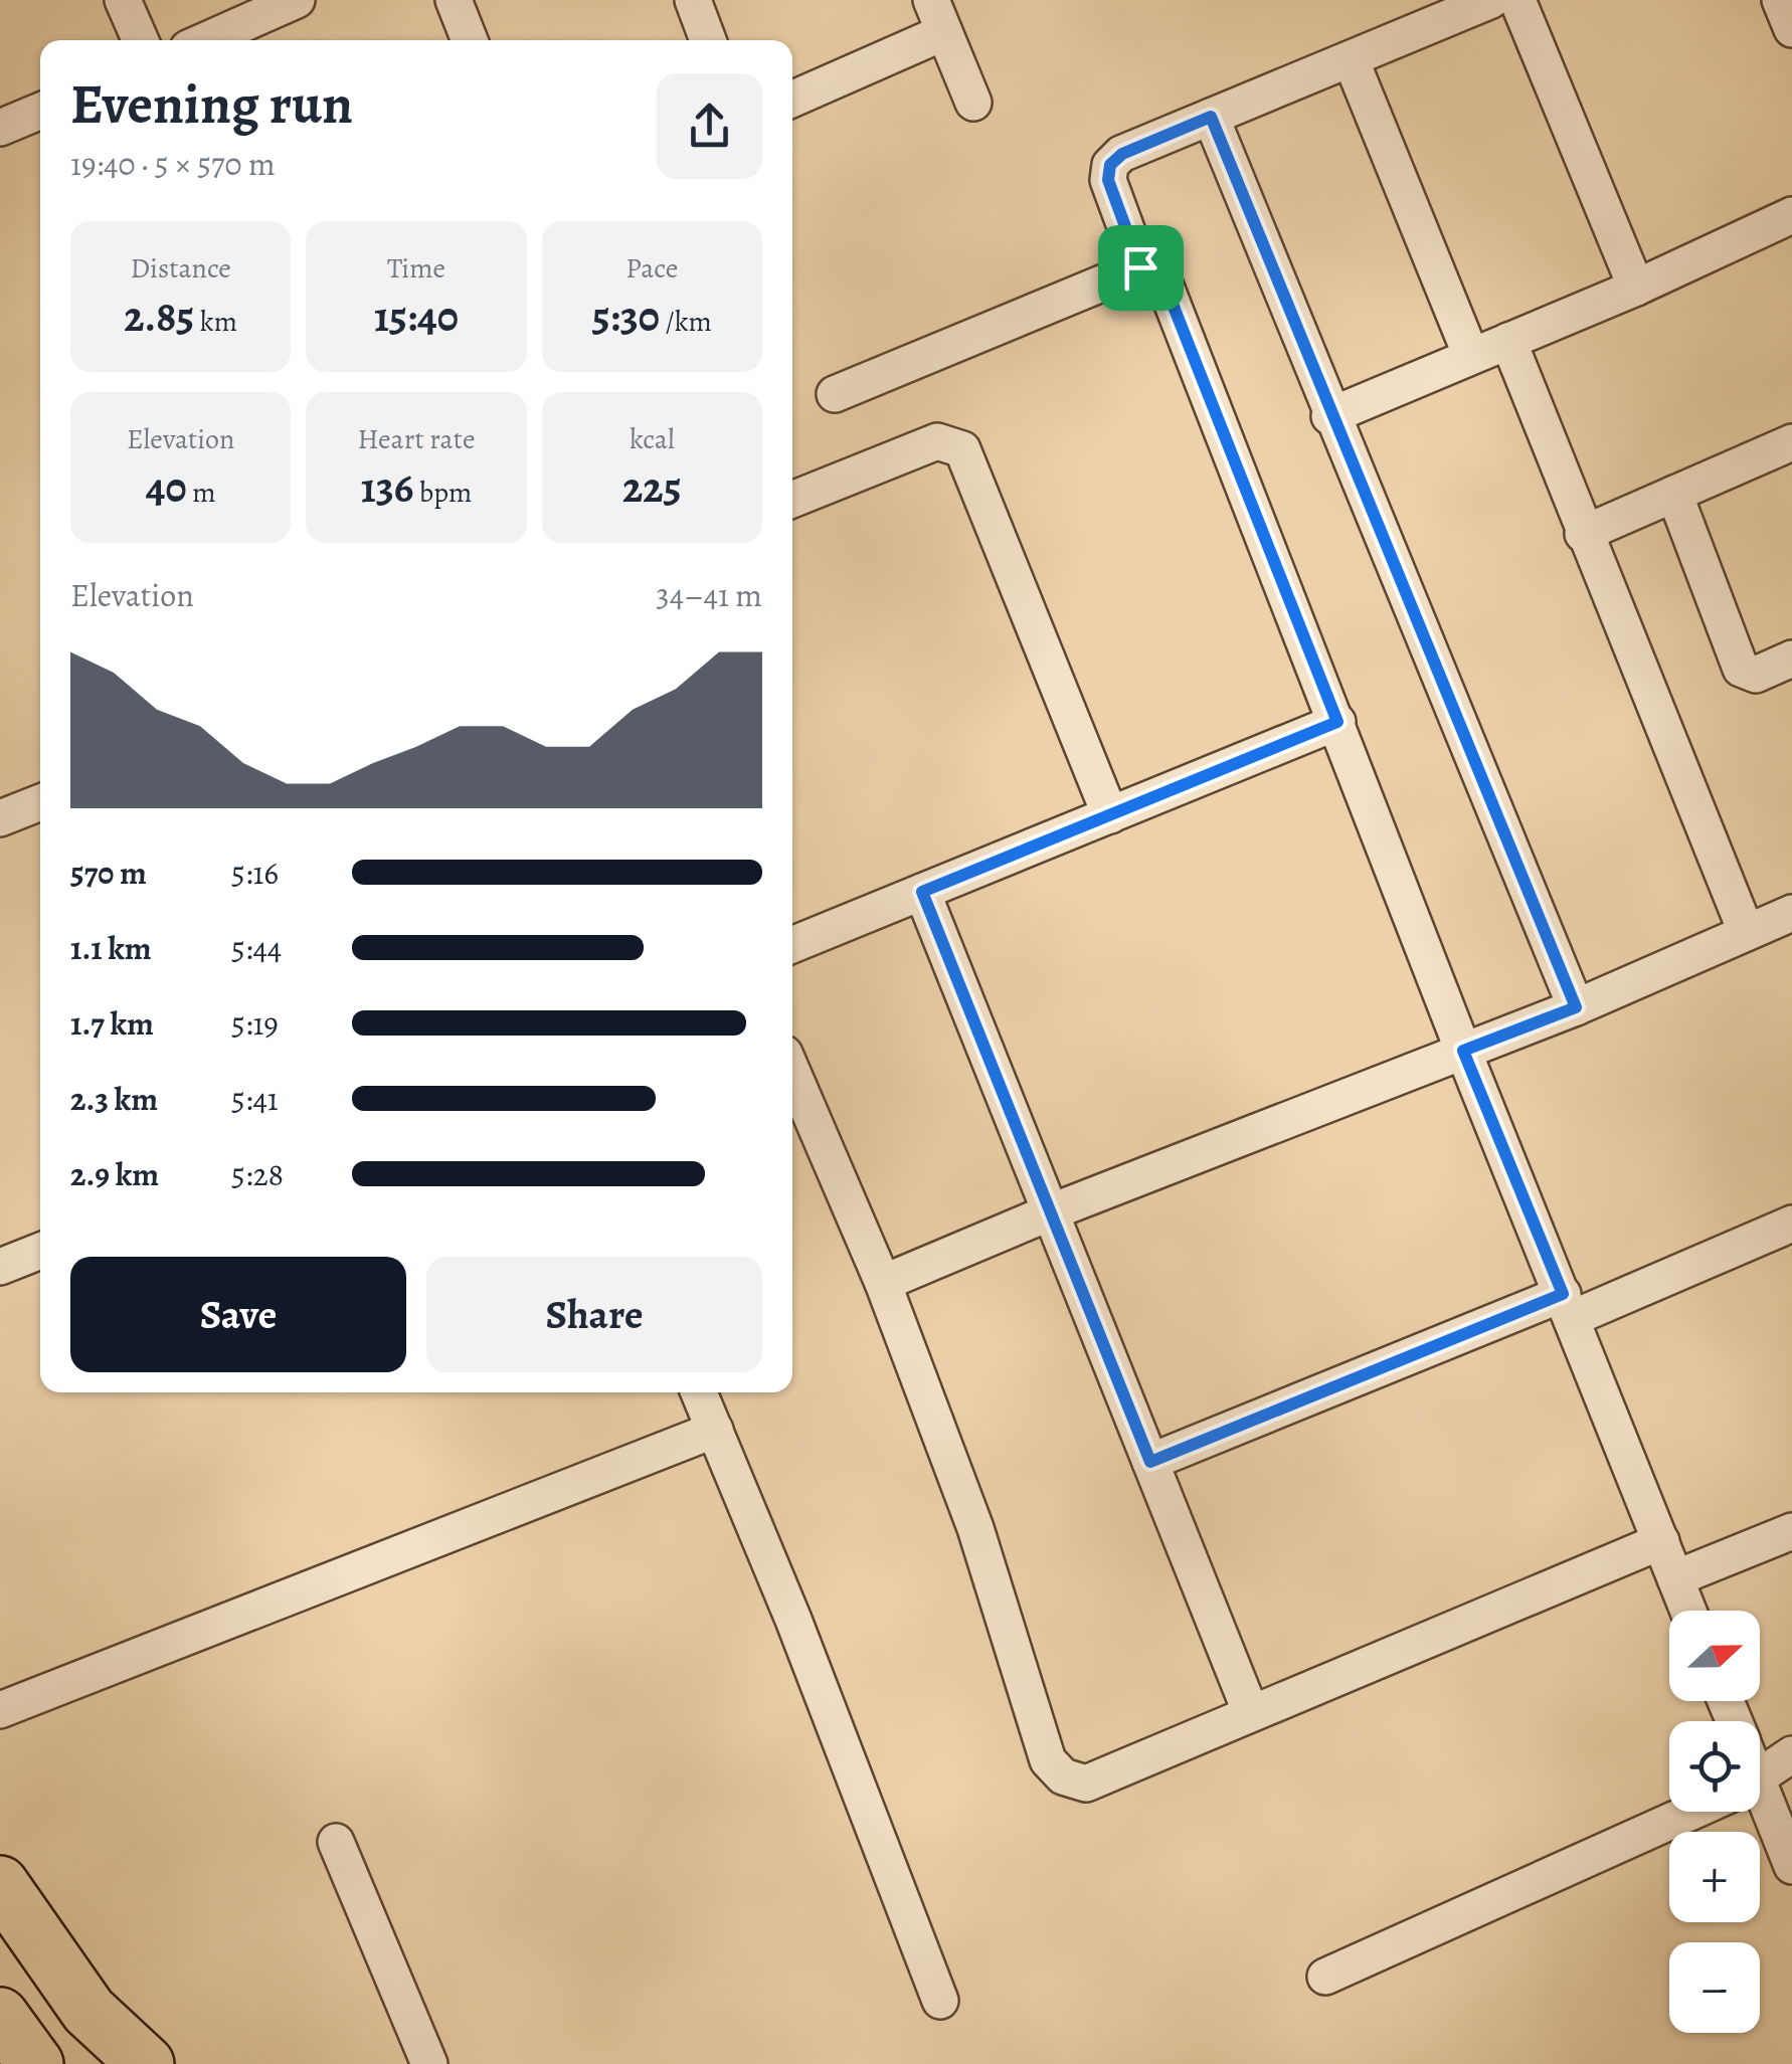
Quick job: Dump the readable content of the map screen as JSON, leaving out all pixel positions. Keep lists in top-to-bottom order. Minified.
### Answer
{"north":"right","page":{"heading":["Evening run","19:40 · 5 × 570 m"],"stats":[["Distance","2.85 km"],["Time","15:40"],["Pace","5:30 /km"],["Elevation","40 m"],["Heart rate","136 bpm"],["kcal","225"]],"chart":["Elevation","34–41 m"],"list":[{"name":"570 m","note":"5:16"},{"name":"1.1 km","note":"5:44"},{"name":"1.7 km","note":"5:19"},{"name":"2.3 km","note":"5:41"},{"name":"2.9 km","note":"5:28"}],"buttons":["Save","Share"],"map_buttons":["+","−"]}}
